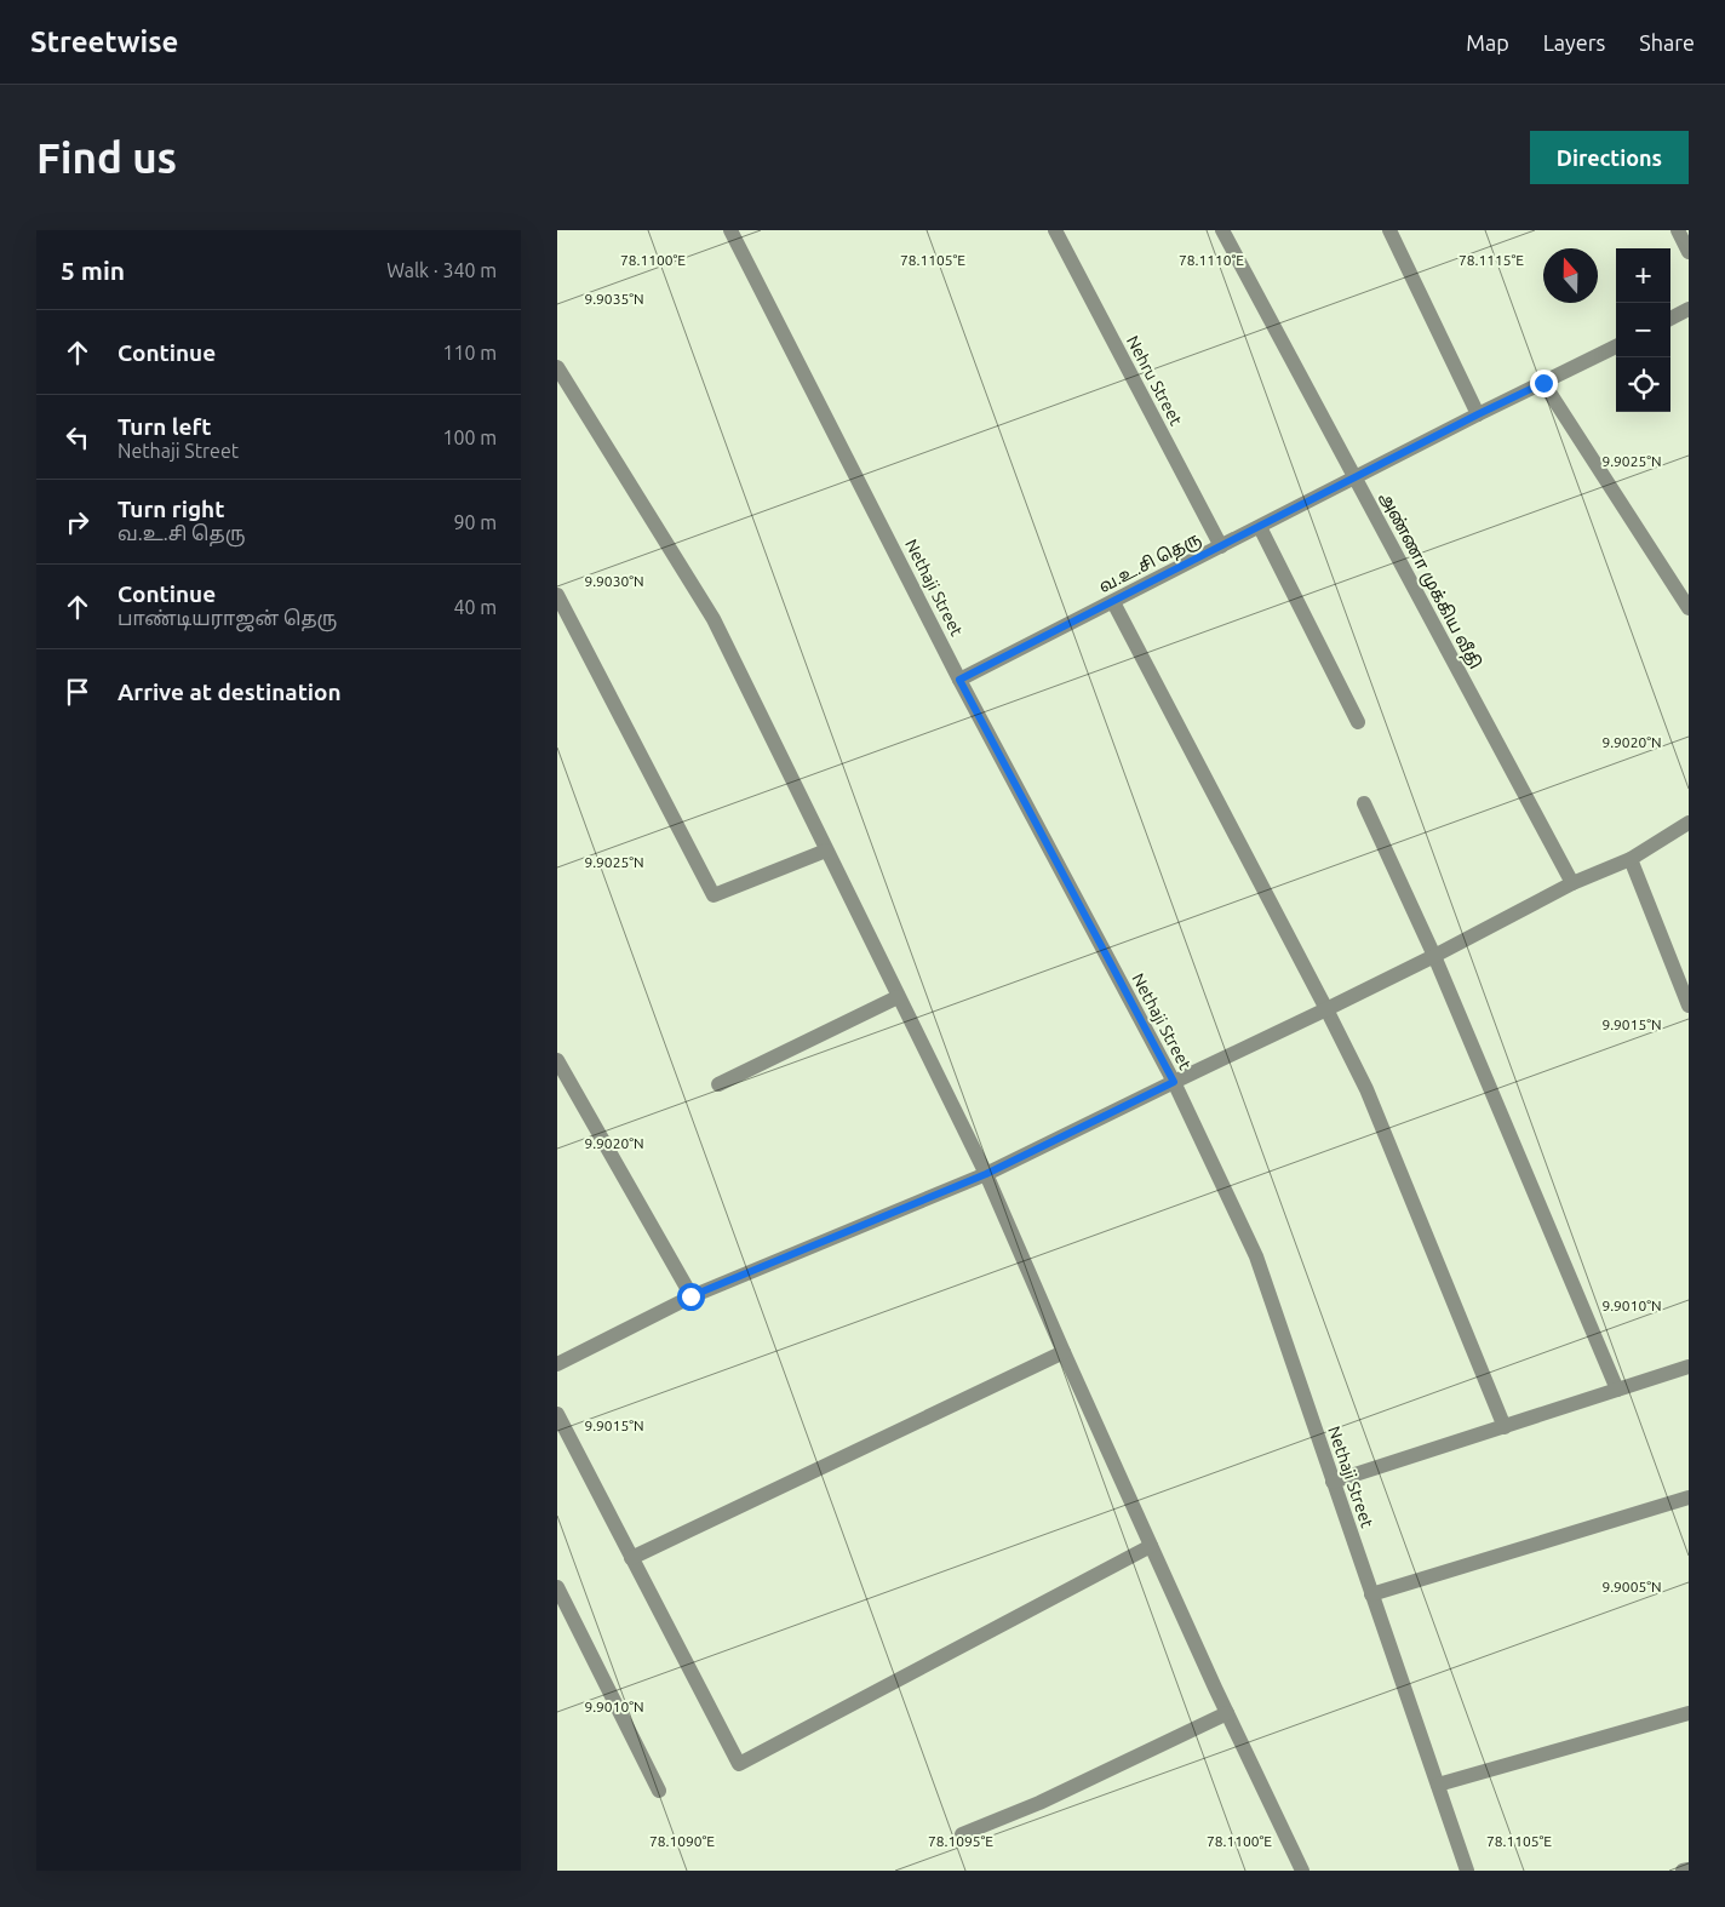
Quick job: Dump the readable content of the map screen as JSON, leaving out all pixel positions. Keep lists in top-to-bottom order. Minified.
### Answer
{"streets":{"street":["Nehru Street","வ.உ.சி தெரு","அண்ணா முக்கிய வீதி","Nethaji Street"]},"crossings":[["Nehru Street","வ.உ.சி தெரு"],["வ.உ.சி தெரு","அண்ணா முக்கிய வீதி"],["வ.உ.சி தெரு","Nethaji Street"]],"north":"top","page":{"header":"Streetwise","nav":["Map","Layers","Share"],"buttons":"Directions","title":"Find us","heading":["5 min","Walk · 340 m"],"map_buttons":["+","−"],"list":[["Continue","110 m"],["Turn left","Nethaji Street","100 m"],["Turn right","வ.உ.சி தெரு","90 m"],["Continue","பாண்டியராஜன் தெரு","40 m"],"Arrive at destination"]},"coordinates":["78.1115°E","78.1100°E","78.1105°E","78.1110°E","9.9035°N","9.9025°N","9.9030°N","9.9020°N","9.9015°N","9.9010°N","9.9005°N","78.1090°E","78.1095°E"]}
